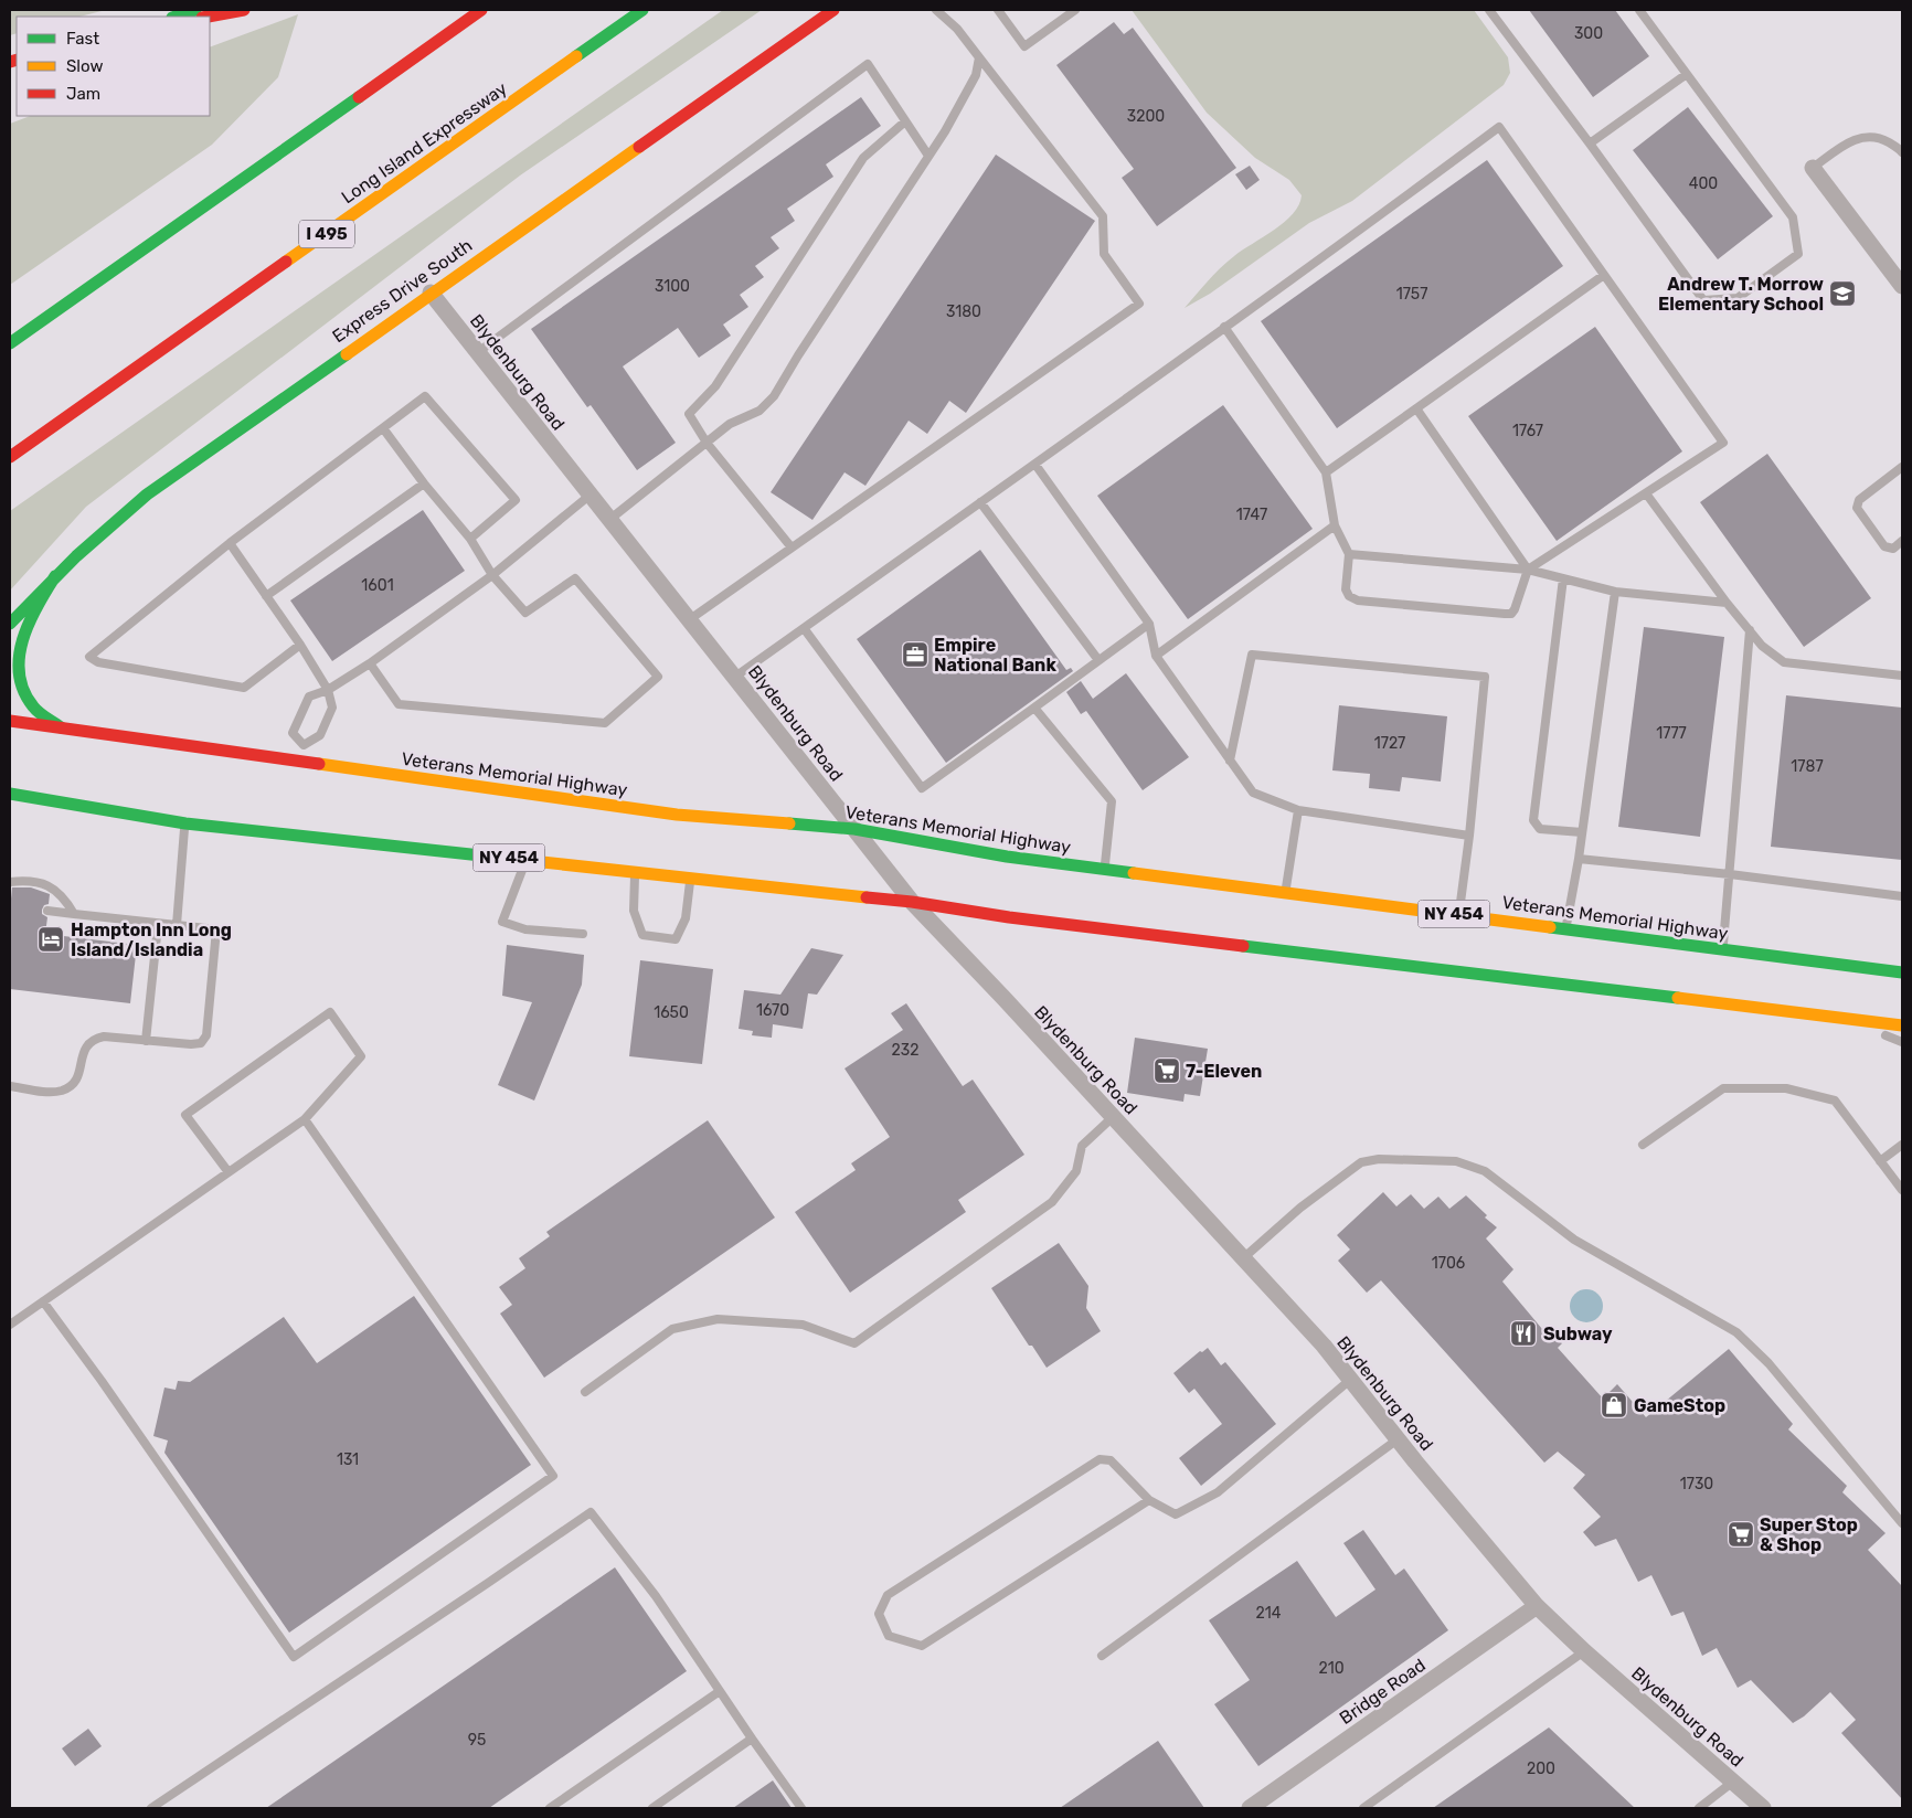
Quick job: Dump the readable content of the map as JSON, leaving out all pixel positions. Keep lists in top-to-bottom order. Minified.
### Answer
{"streets":{"main road":["Long Island Expressway","I 495","Express Drive South","Veterans Memorial Highway","NY 454"],"street":["Blydenburg Road","Bridge Road"]},"crossings":[["Express Drive South","Blydenburg Road"],["Blydenburg Road","Veterans Memorial Highway"],["Blydenburg Road","NY 454"],["Blydenburg Road","Bridge Road"]],"places":{"school or university":["Andrew T. Morrow Elementary School"],"office":["Empire National Bank"],"hotel":["Hampton Inn Long Island/Islandia"],"supermarket":["7-Eleven","Super Stop & Shop"],"restaurant":["Subway"],"shop":["GameStop"]},"house_numbers":["300","3200","400","3100","1757","3180","1767","1747","1601","1777","1727","1787","1670","1650","232","1706","131","1730","214","210","95","200"],"legend":["Fast","Slow","Jam"]}
